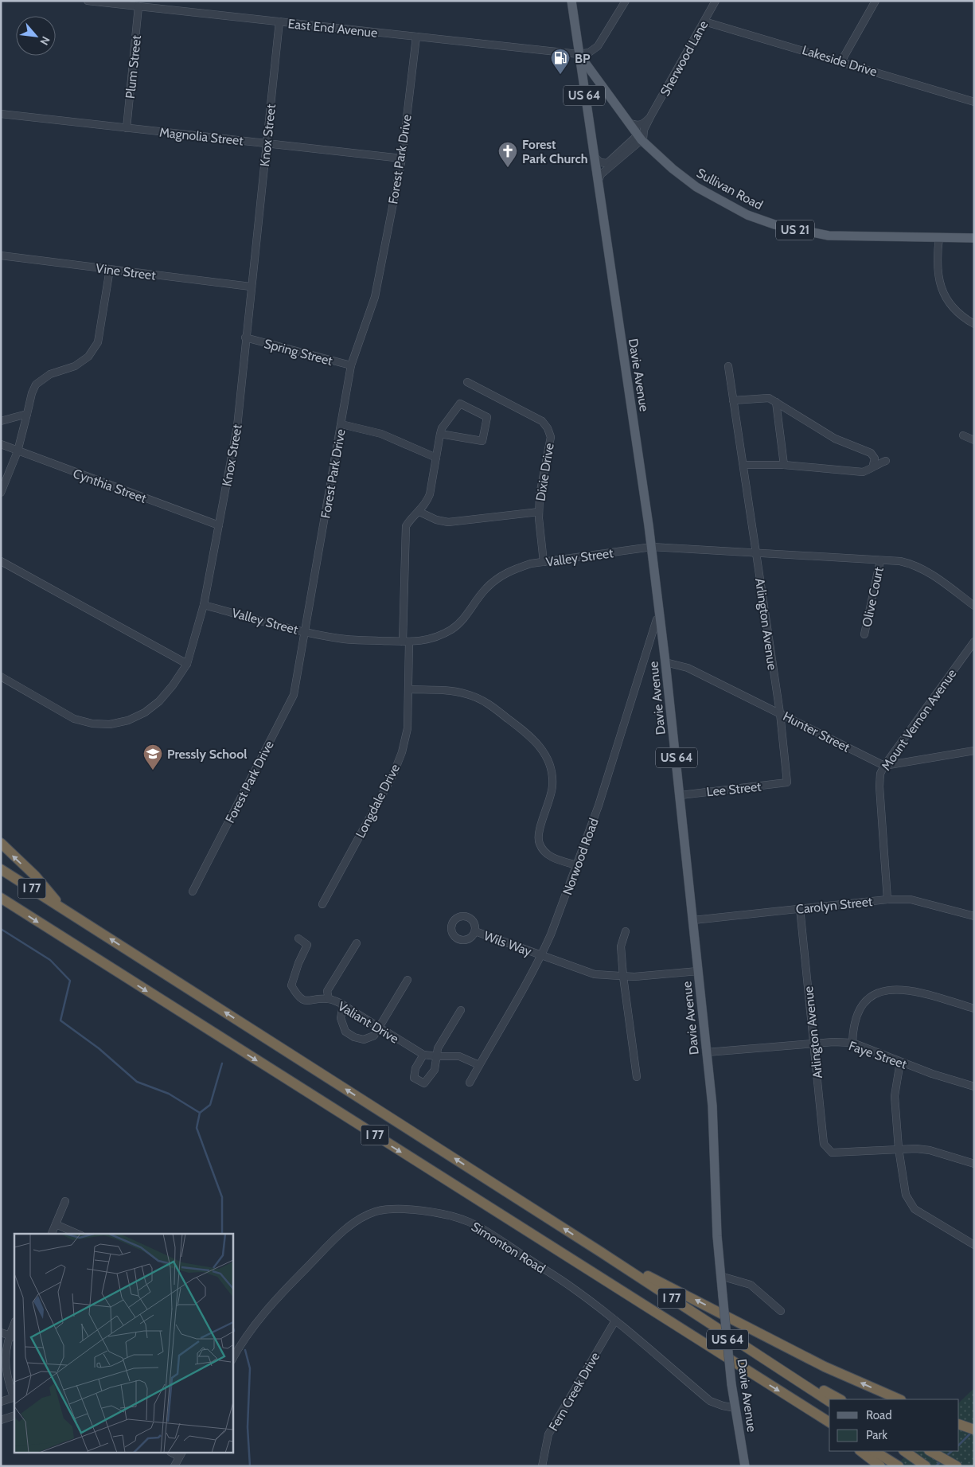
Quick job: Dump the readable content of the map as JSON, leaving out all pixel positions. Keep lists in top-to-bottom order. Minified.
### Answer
{"streets":{"highway":["I 77"],"main road":["US 64","Sullivan Road","US 21","Davie Avenue"],"street":["East End Avenue","Sherwood Lane","Lakeside Drive","Plum Street","Knox Street","Magnolia Street","Forest Park Drive","Vine Street","Spring Street","Dixie Drive","Cynthia Street","Valley Street","Olive Court","Arlington Avenue","Mount Vernon Avenue","Hunter Street","Lee Street","Longdale Drive","Norwood Road","Carolyn Street","Wils Way","Valiant Drive","Faye Street","Simonton Road","Fern Creek Drive"]},"crossings":[["East End Avenue","Plum Street"],["East End Avenue","Knox Street"],["East End Avenue","Forest Park Drive"],["East End Avenue","Sullivan Road"],["East End Avenue","Davie Avenue"],["Sherwood Lane","Lakeside Drive"],["Sherwood Lane","Sullivan Road"],["Sherwood Lane","Davie Avenue"],["Plum Street","Magnolia Street"],["Knox Street","Magnolia Street"],["Knox Street","Vine Street"],["Knox Street","Spring Street"],["Knox Street","Cynthia Street"],["Knox Street","Valley Street"],["Magnolia Street","Forest Park Drive"],["Forest Park Drive","Spring Street"],["Forest Park Drive","Valley Street"],["Sullivan Road","Davie Avenue"],["Davie Avenue","Valley Street"],["Davie Avenue","Hunter Street"],["Davie Avenue","Lee Street"],["Davie Avenue","Norwood Road"],["Davie Avenue","Carolyn Street"],["Davie Avenue","Wils Way"],["Davie Avenue","Faye Street"],["Davie Avenue","Simonton Road"],["Dixie Drive","Valley Street"],["Valley Street","Olive Court"],["Valley Street","Arlington Avenue"],["Valley Street","Longdale Drive"],["Arlington Avenue","Hunter Street"],["Arlington Avenue","Lee Street"],["Arlington Avenue","Carolyn Street"],["Arlington Avenue","Faye Street"],["Mount Vernon Avenue","Hunter Street"],["Mount Vernon Avenue","Carolyn Street"],["Norwood Road","Wils Way"],["Norwood Road","Valiant Drive"],["Simonton Road","Fern Creek Drive"]],"places":{"fuel station":["BP"],"church":["Forest Park Church"],"school or university":["Pressly School"]},"legend":["Road","Park"],"north":"bottom right"}
